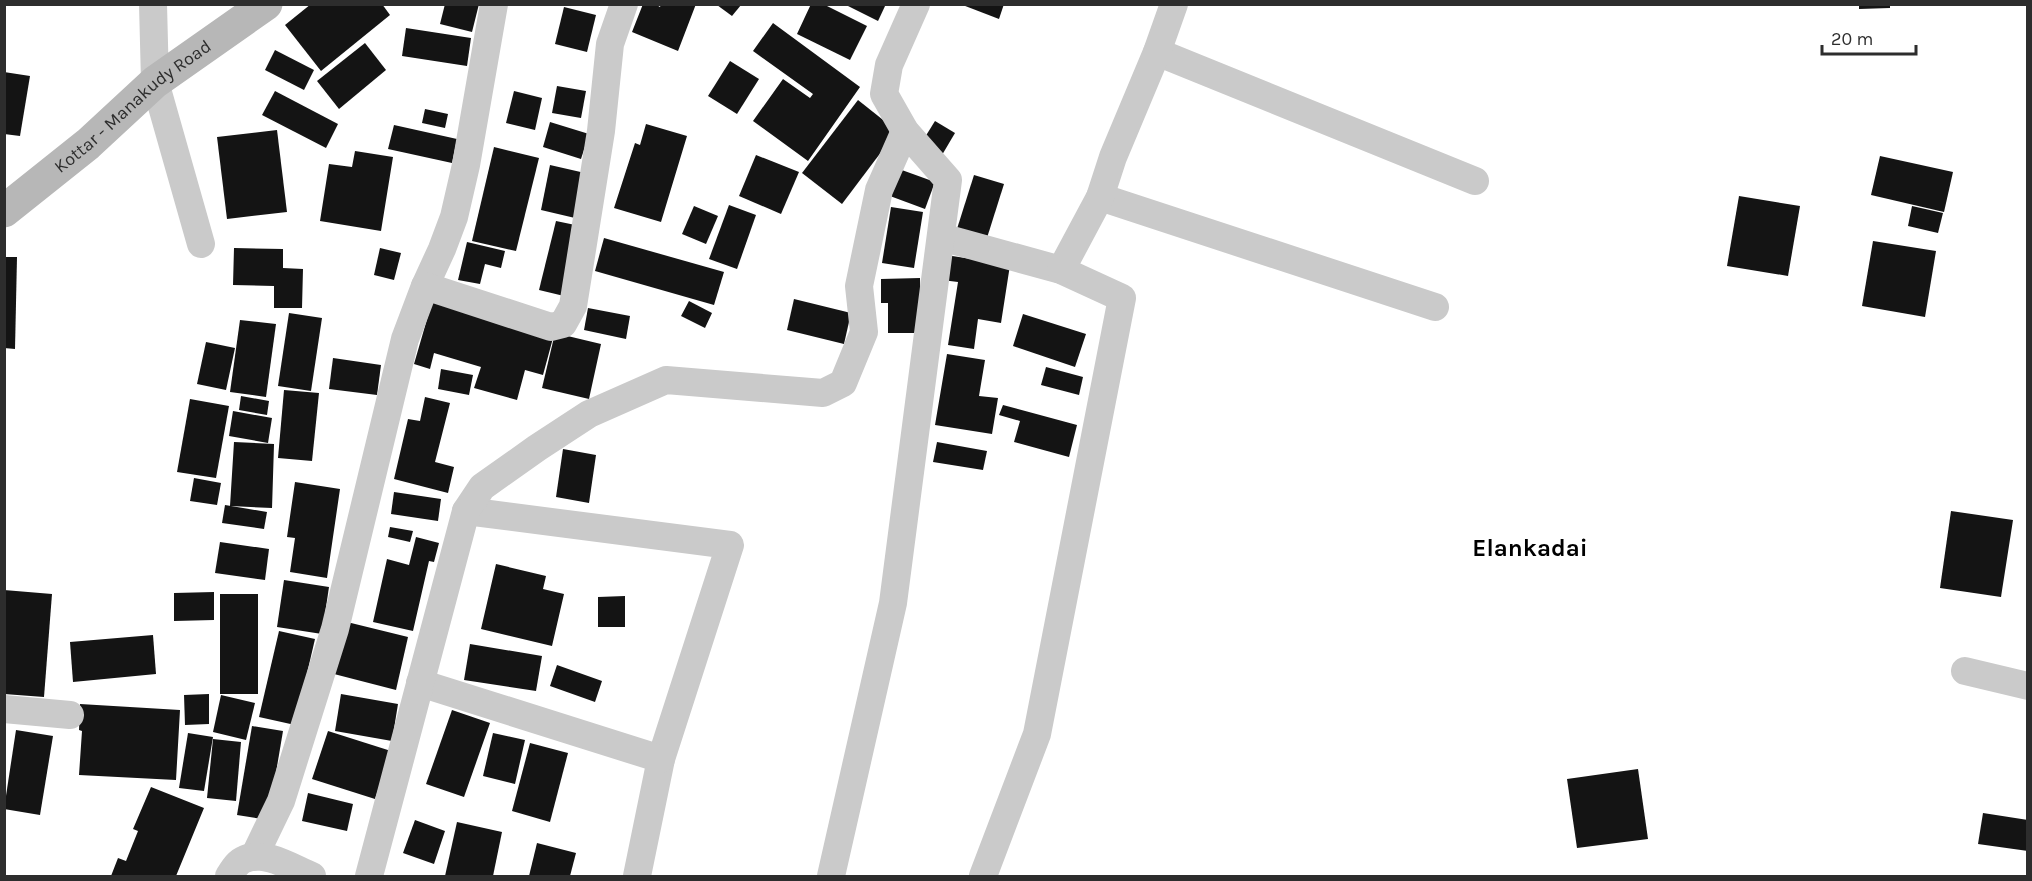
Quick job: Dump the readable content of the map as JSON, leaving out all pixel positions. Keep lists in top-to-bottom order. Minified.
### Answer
{"streets":{"main road":["Kottar - Manakudy Road"]},"districts":["Elankadai"],"scale_bar":"20 m"}
